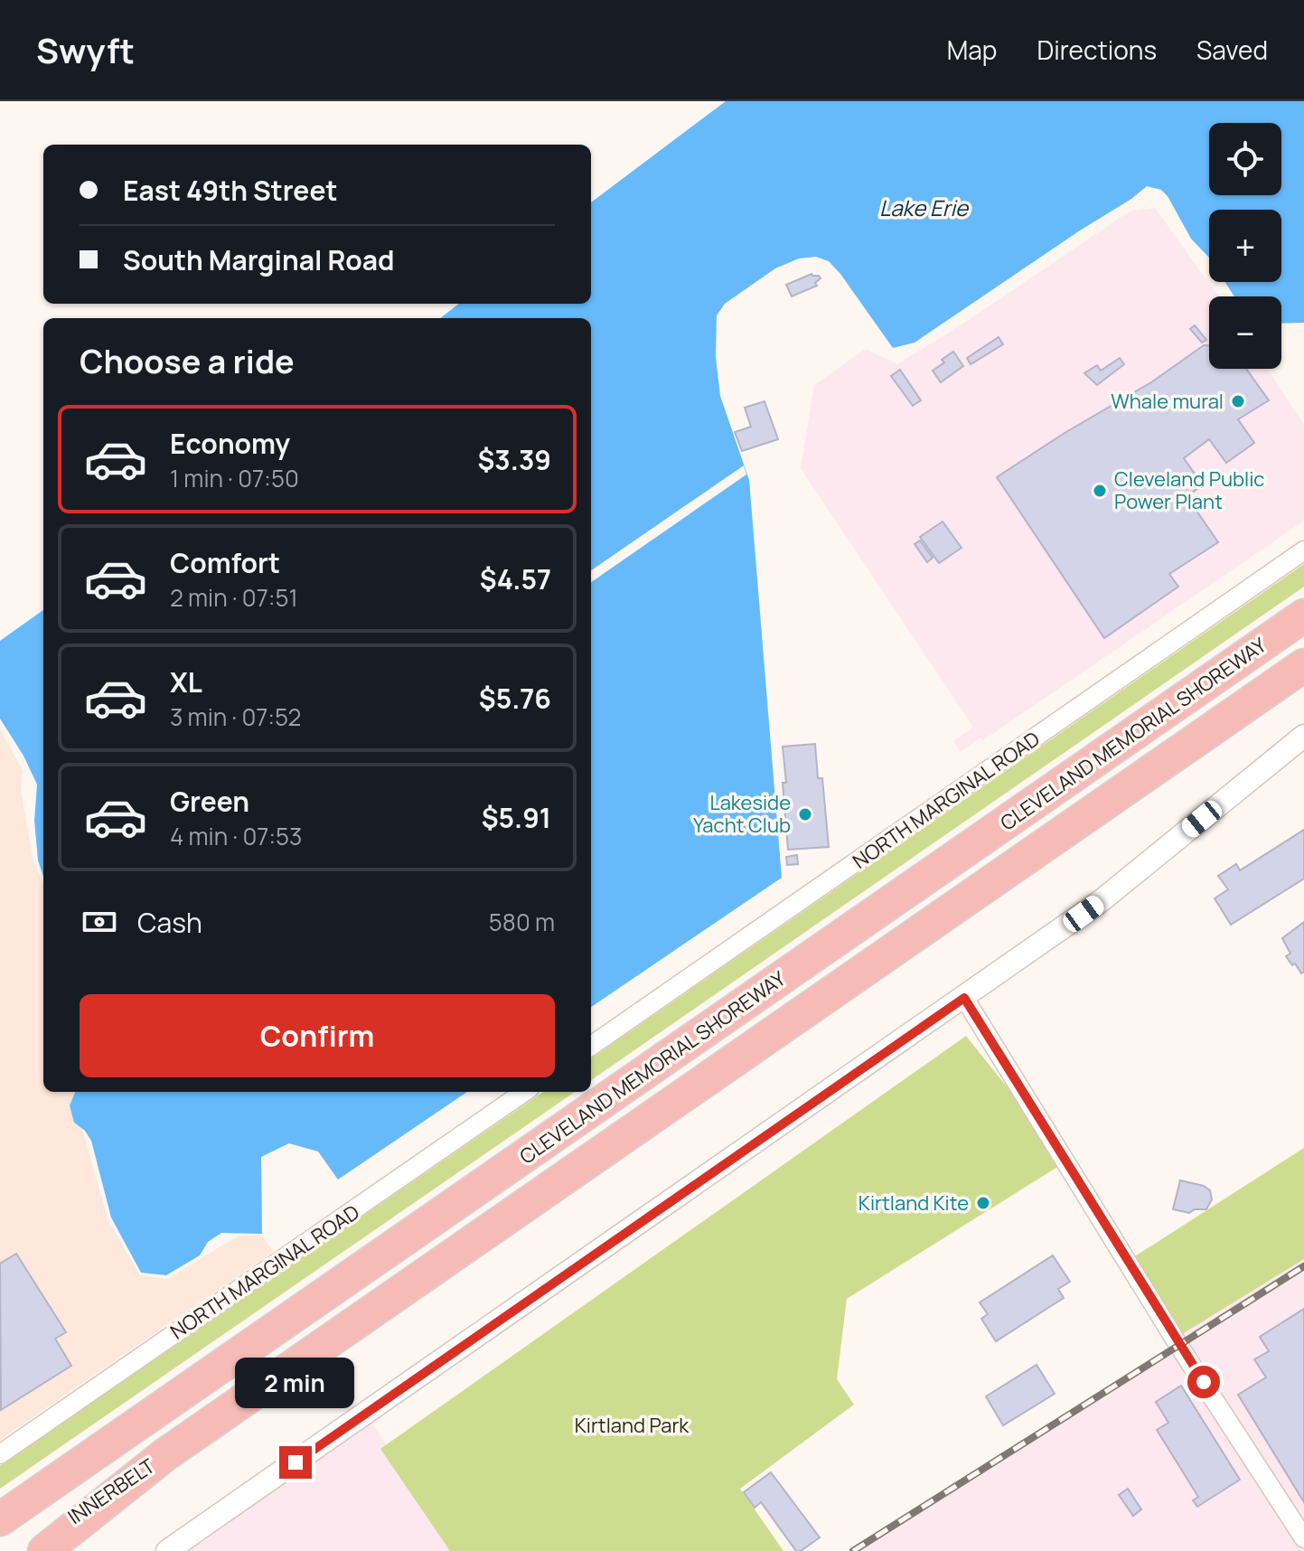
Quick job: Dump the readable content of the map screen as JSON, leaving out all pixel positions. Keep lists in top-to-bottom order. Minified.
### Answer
{"streets":{"highway":["CLEVELAND MEMORIAL SHOREWAY","INNERBELT"],"street":["NORTH MARGINAL ROAD"]},"crossings":[["CLEVELAND MEMORIAL SHOREWAY","INNERBELT"]],"water":["Lake Erie"],"parks":["Kirtland Park"],"places":["Whale mural","Cleveland Public Power Plant","Lakeside Yacht Club","Kirtland Kite"],"page":{"header":"Swyft","nav":["Map","Directions","Saved"],"map_buttons":["+","−"],"banner":["East 49th Street","South Marginal Road"],"heading":"Choose a ride","list":[{"name":"Economy","note":"1 min · 07:50","value":"$3.39"},{"name":"Comfort","note":"2 min · 07:51","value":"$4.57"},{"name":"XL","note":"3 min · 07:52","value":"$5.76"},{"name":"Green","note":"4 min · 07:53","value":"$5.91"}],"pay":["Cash","580 m"],"buttons":"Confirm","bubble":"2 min"}}
